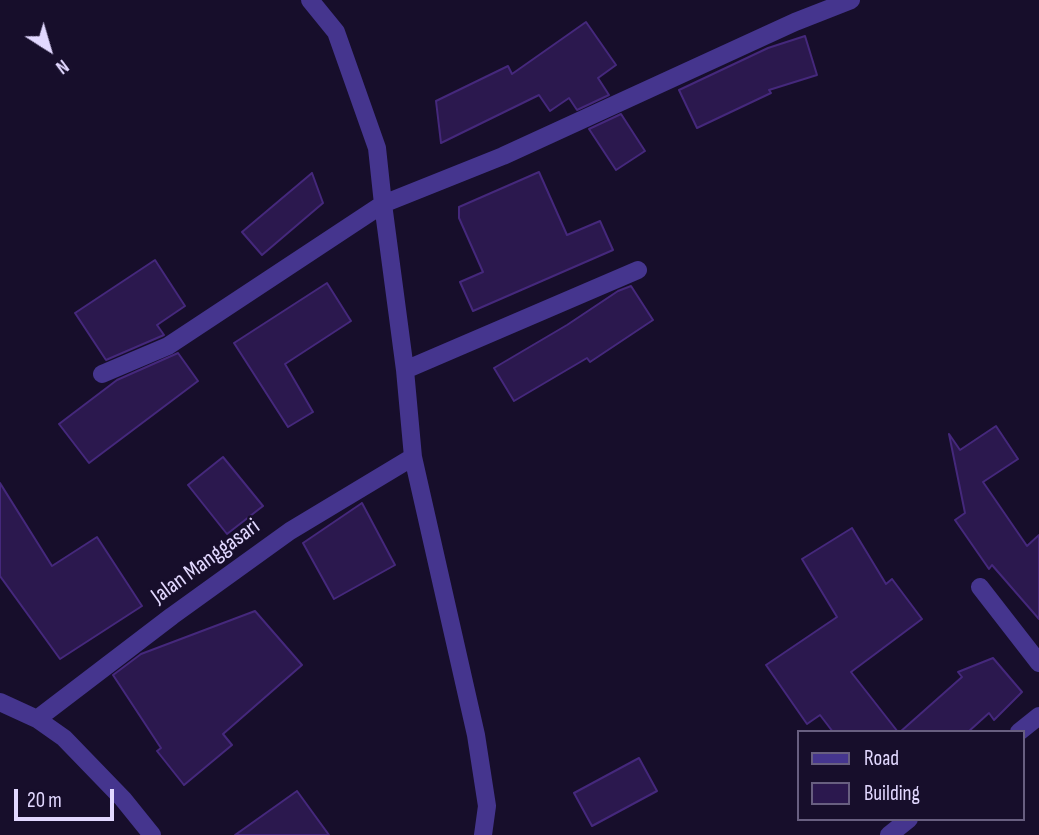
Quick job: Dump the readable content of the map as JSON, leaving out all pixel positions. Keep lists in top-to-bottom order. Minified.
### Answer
{"streets":{"street":["Jalan Manggasari"]},"legend":["Road","Building"],"scale_bar":"20 m","north":"bottom right"}
